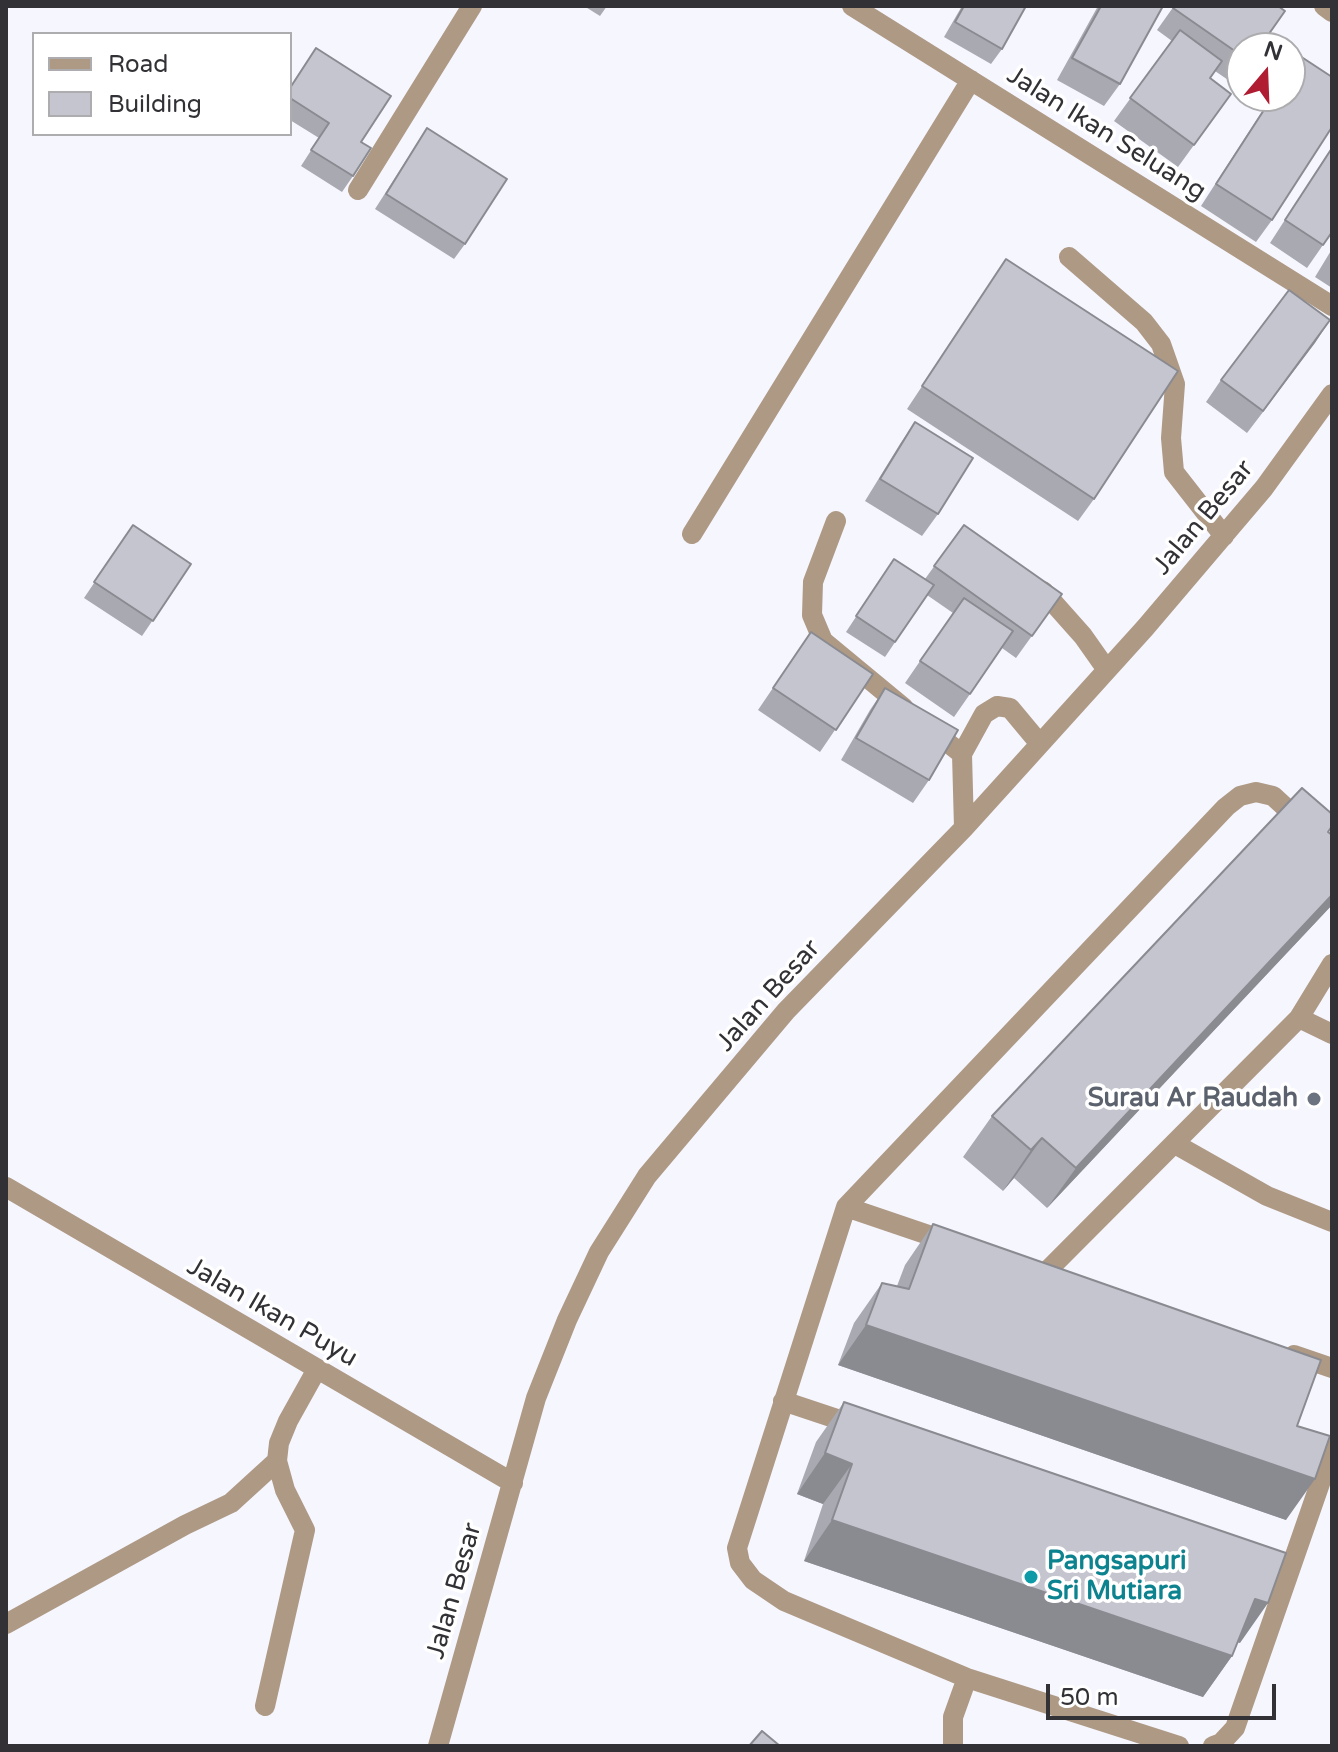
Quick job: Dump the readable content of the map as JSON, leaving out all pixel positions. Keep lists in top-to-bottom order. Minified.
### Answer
{"streets":{"street":["Jalan Ikan Seluang","Jalan Besar","Jalan Ikan Puyu"]},"crossings":[["Jalan Besar","Jalan Ikan Puyu"]],"places":["Surau Ar Raudah","Pangsapuri Sri Mutiara"],"legend":["Road","Building"],"scale_bar":"50 m","north":"top"}
